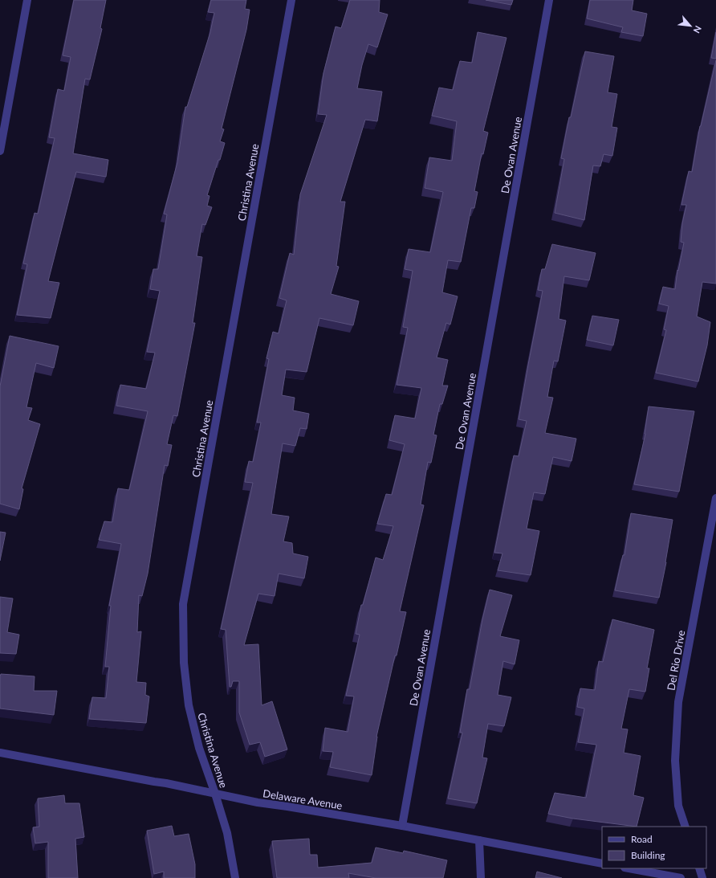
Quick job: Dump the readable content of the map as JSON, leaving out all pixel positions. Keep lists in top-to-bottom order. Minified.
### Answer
{"streets":{"street":["De Ovan Avenue","Christina Avenue","Del Rio Drive","Delaware Avenue"]},"crossings":[["De Ovan Avenue","Delaware Avenue"],["Christina Avenue","Delaware Avenue"]],"legend":["Road","Building"],"north":"bottom right"}
